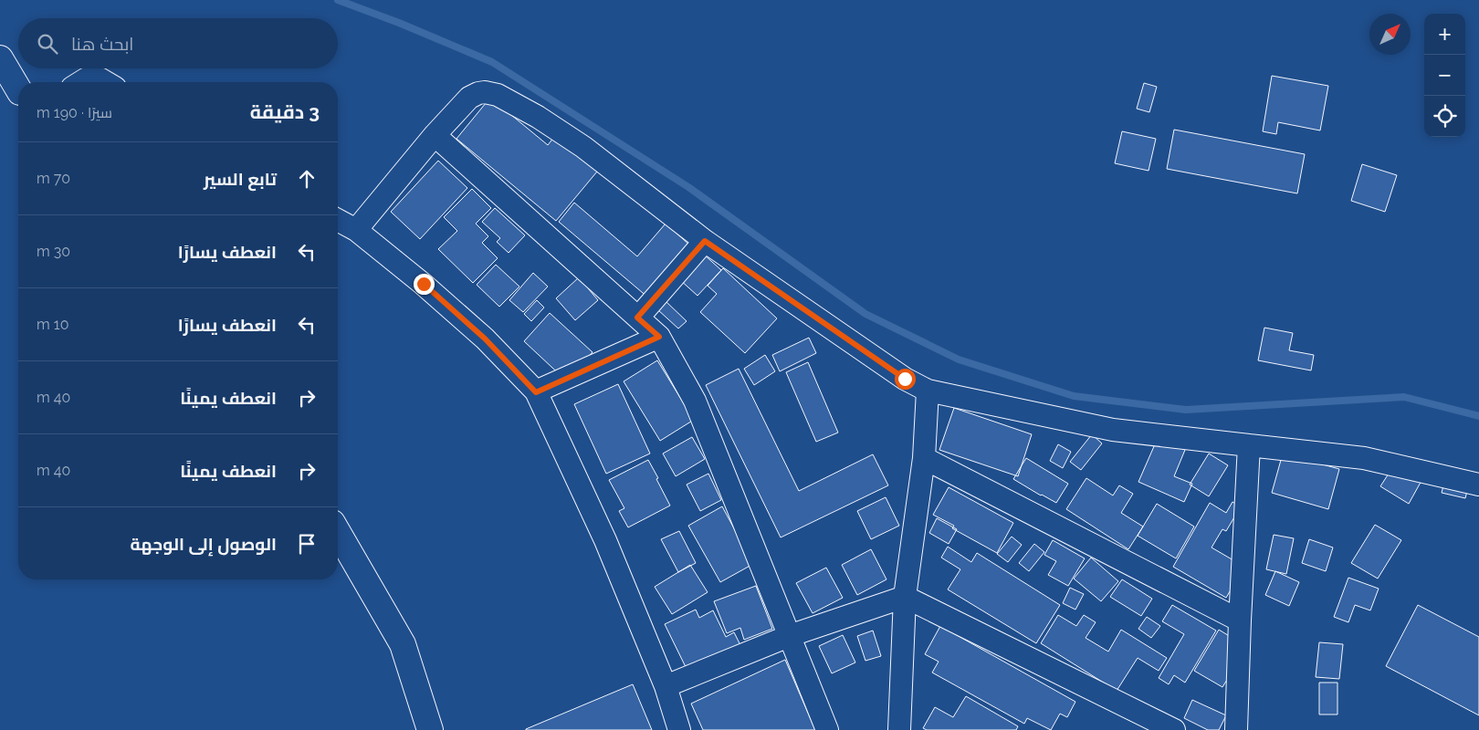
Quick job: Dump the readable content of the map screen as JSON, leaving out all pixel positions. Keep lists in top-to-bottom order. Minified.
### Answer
{"north":"top right","page":{"map_buttons":["+","−"],"search":"ابحث هنا","heading":["3 دقيقة","سيرًا · 190 m"],"list":[["تابع السير","70 m"],["انعطف يسارًا","30 m"],["انعطف يسارًا","10 m"],["انعطف يمينًا","40 m"],["انعطف يمينًا","40 m"],"الوصول إلى الوجهة"]}}
